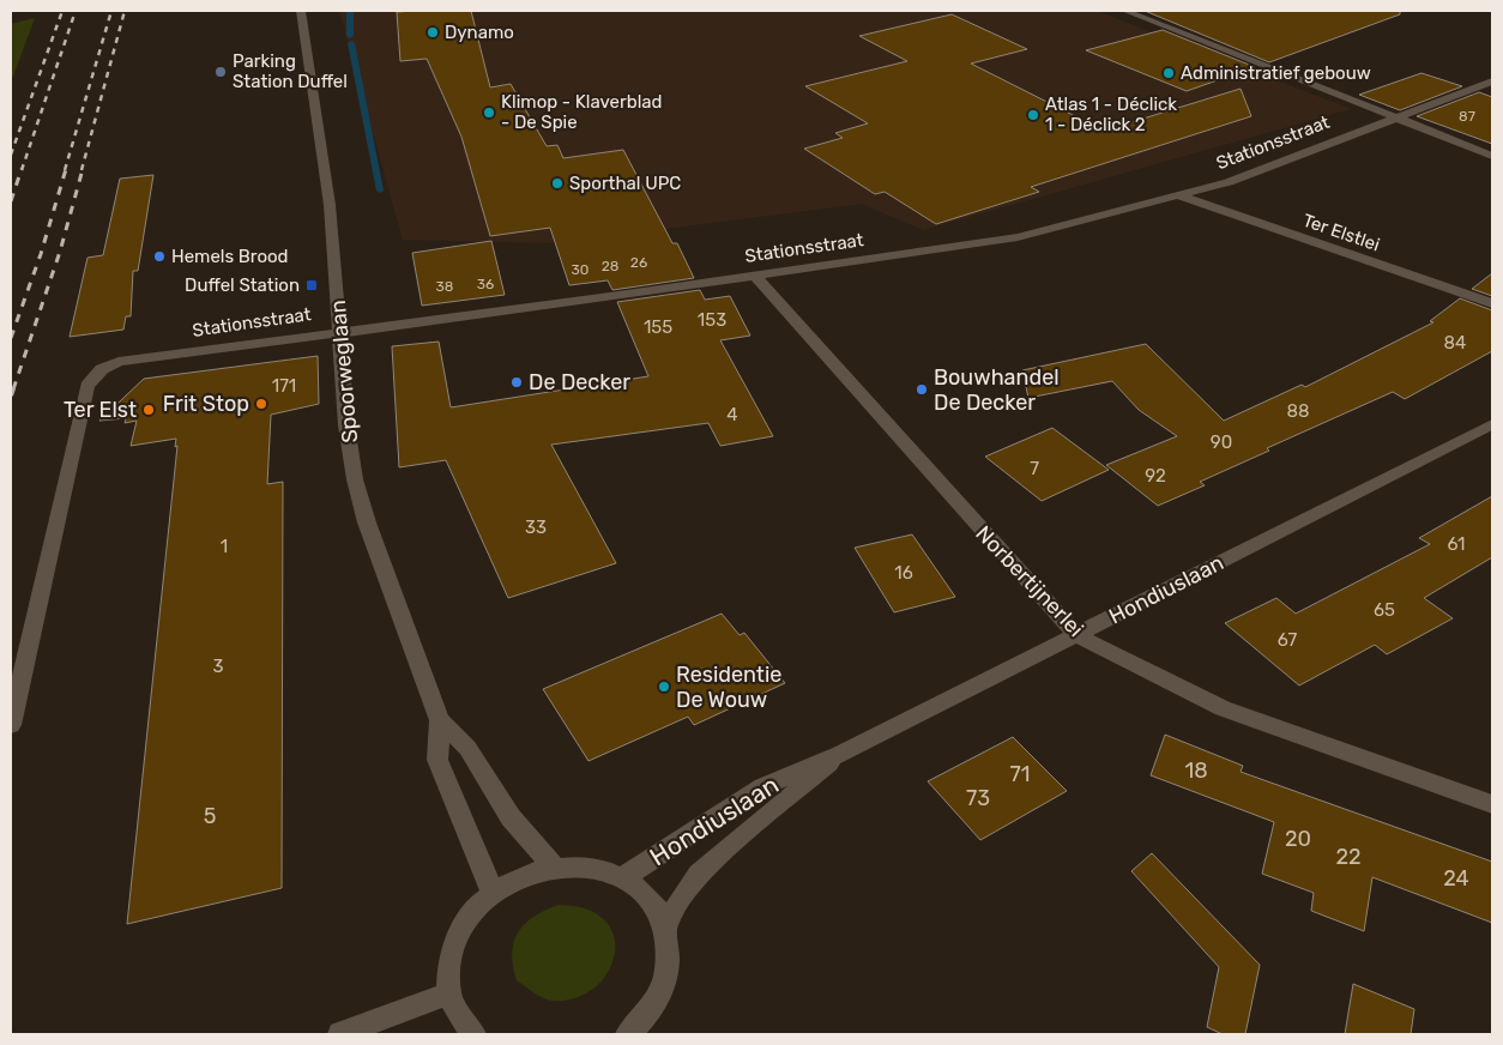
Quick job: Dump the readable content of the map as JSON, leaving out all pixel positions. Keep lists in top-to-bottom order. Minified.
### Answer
{"streets":{"street":["Stationsstraat","Ter Elstlei","Spoorweglaan","Norbertijnerlei","Hondiuslaan"]},"crossings":[["Stationsstraat","Ter Elstlei"],["Stationsstraat","Spoorweglaan"],["Stationsstraat","Norbertijnerlei"],["Spoorweglaan","Hondiuslaan"],["Norbertijnerlei","Hondiuslaan"]],"places":{"other":["Dynamo","Parking Station Duffel","Administratief gebouw","Klimop - Klaverblad - De Spie","Atlas 1 - Déclick 1 - Déclick 2","Sporthal UPC","Hemels Brood","De Decker","Bouwhandel De Decker","Frit Stop","Ter Elst","Residentie De Wouw"],"transit":["Duffel Station"]},"house_numbers":["87","26","28","30","36","38","153","155","84","171","88","4","90","7","92","33","61","1","16","65","67","3","18","71","73","5","20","22","24"]}
